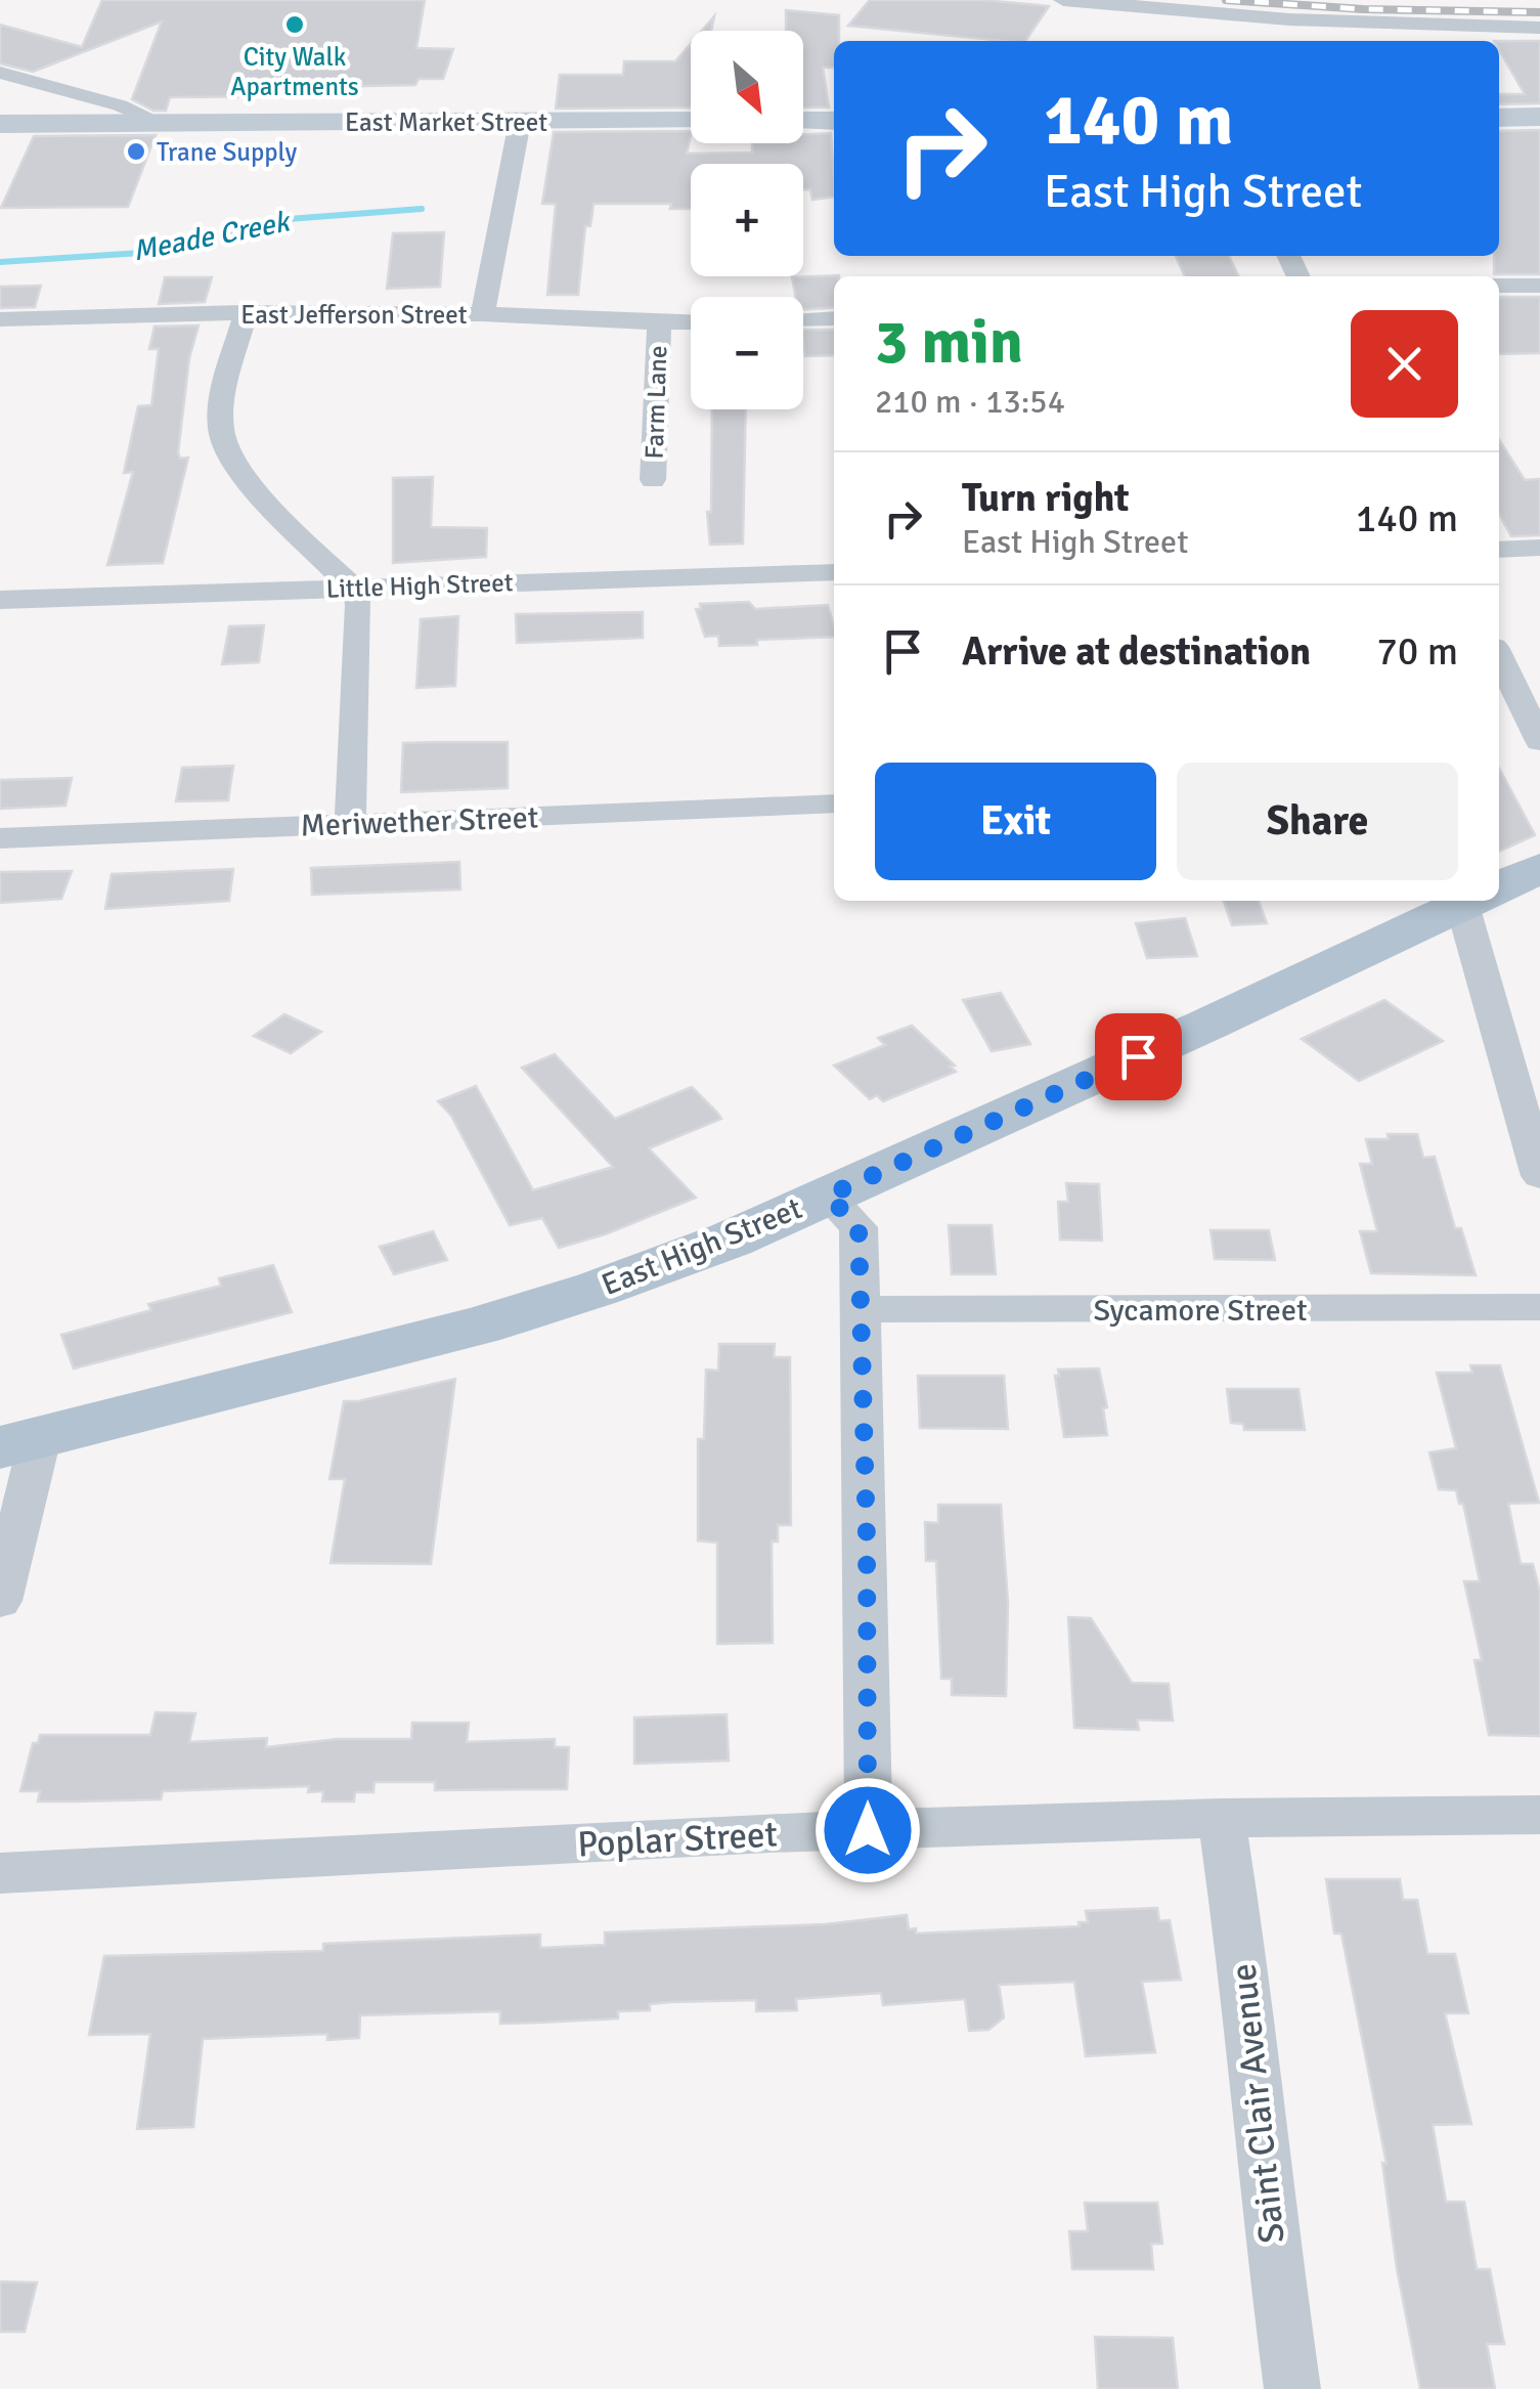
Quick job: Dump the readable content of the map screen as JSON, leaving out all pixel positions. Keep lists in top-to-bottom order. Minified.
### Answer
{"streets":{"main road":["East Market Street","East High Street"],"street":["East Jefferson Street","Farm Lane","Little High Street","Meriwether Street","Sycamore Street","Poplar Street","Saint Clair Avenue"]},"crossings":[["East Jefferson Street","Farm Lane"],["Poplar Street","Saint Clair Avenue"]],"water":["Meade Creek"],"places":["City Walk Apartments","Trane Supply"],"north":"bottom right","page":{"map_buttons":["+","−"],"turn":["140 m","East High Street"],"heading":["3 min","210 m · 13:54"],"list":[{"name":"Turn right","note":"East High Street","value":"140 m"},{"name":"Arrive at destination","value":"70 m"}],"buttons":["Exit","Share"]}}
